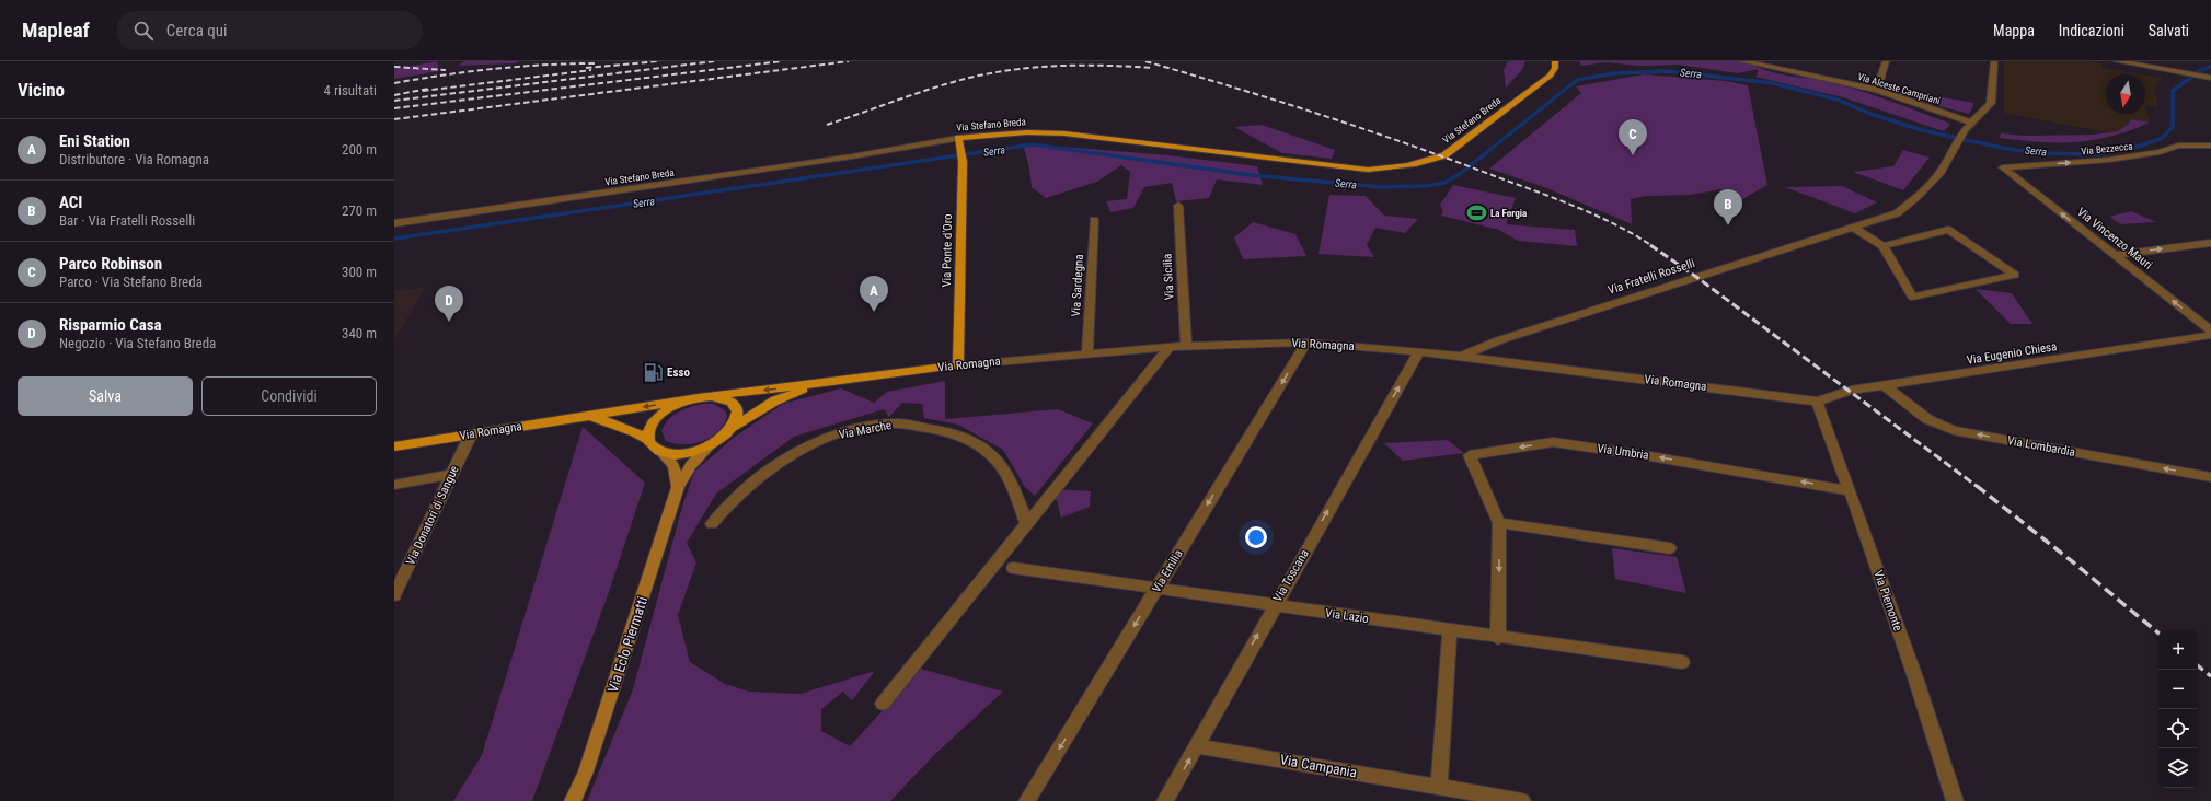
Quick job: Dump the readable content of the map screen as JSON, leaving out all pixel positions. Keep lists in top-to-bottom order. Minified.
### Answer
{"streets":{"main road":["Via Stefano Breda","Via Ponte d'Oro","Via Romagna","Via Eclo Piermatti"],"street":["Via Alceste Campriani","Via Bezzecca","Via Vincenzo Mauri","Via Sicilia","Via Fratelli Rosselli","Via Sardegna","Via Eugenio Chiesa","Via Marche","Via Lombardia","Via Umbria","Via Donatori di Sangue","Via Emilia","Via Toscana","Via Piemonte","Via Lazio","Via Campania"]},"crossings":[["Via Alceste Campriani","Via Fratelli Rosselli"],["Via Stefano Breda","Via Ponte d'Oro"],["Via Bezzecca","Via Vincenzo Mauri"],["Via Ponte d'Oro","Via Romagna"],["Via Sicilia","Via Romagna"],["Via Fratelli Rosselli","Via Romagna"],["Via Sardegna","Via Romagna"],["Via Romagna","Via Eugenio Chiesa"],["Via Romagna","Via Donatori di Sangue"],["Via Romagna","Via Emilia"],["Via Romagna","Via Toscana"],["Via Romagna","Via Piemonte"],["Via Romagna","Via Eclo Piermatti"],["Via Eugenio Chiesa","Via Lombardia"],["Via Eugenio Chiesa","Via Piemonte"],["Via Umbria","Via Piemonte"],["Via Umbria","Via Lazio"],["Via Emilia","Via Lazio"],["Via Toscana","Via Lazio"],["Via Toscana","Via Campania"]],"one_way":["Via Vincenzo Mauri","Via Lombardia","Via Emilia","Via Toscana"],"water":["Serra"],"places":{"sports":["La Forgia"],"fuel station":["Esso"]},"north":"bottom","page":{"header":"Mapleaf","search":"Cerca qui","nav":["Mappa","Indicazioni","Salvati"],"heading":["Vicino","4 risultati"],"list":[{"mark":"A","name":"Eni Station","note":"Distributore · Via Romagna","value":"200 m"},{"mark":"B","name":"ACI","note":"Bar · Via Fratelli Rosselli","value":"270 m"},{"mark":"C","name":"Parco Robinson","note":"Parco · Via Stefano Breda","value":"300 m"},{"mark":"D","name":"Risparmio Casa","note":"Negozio · Via Stefano Breda","value":"340 m"}],"pins":["C","B","A","D"],"buttons":["Salva","Condividi"],"map_buttons":["+","−"]}}
